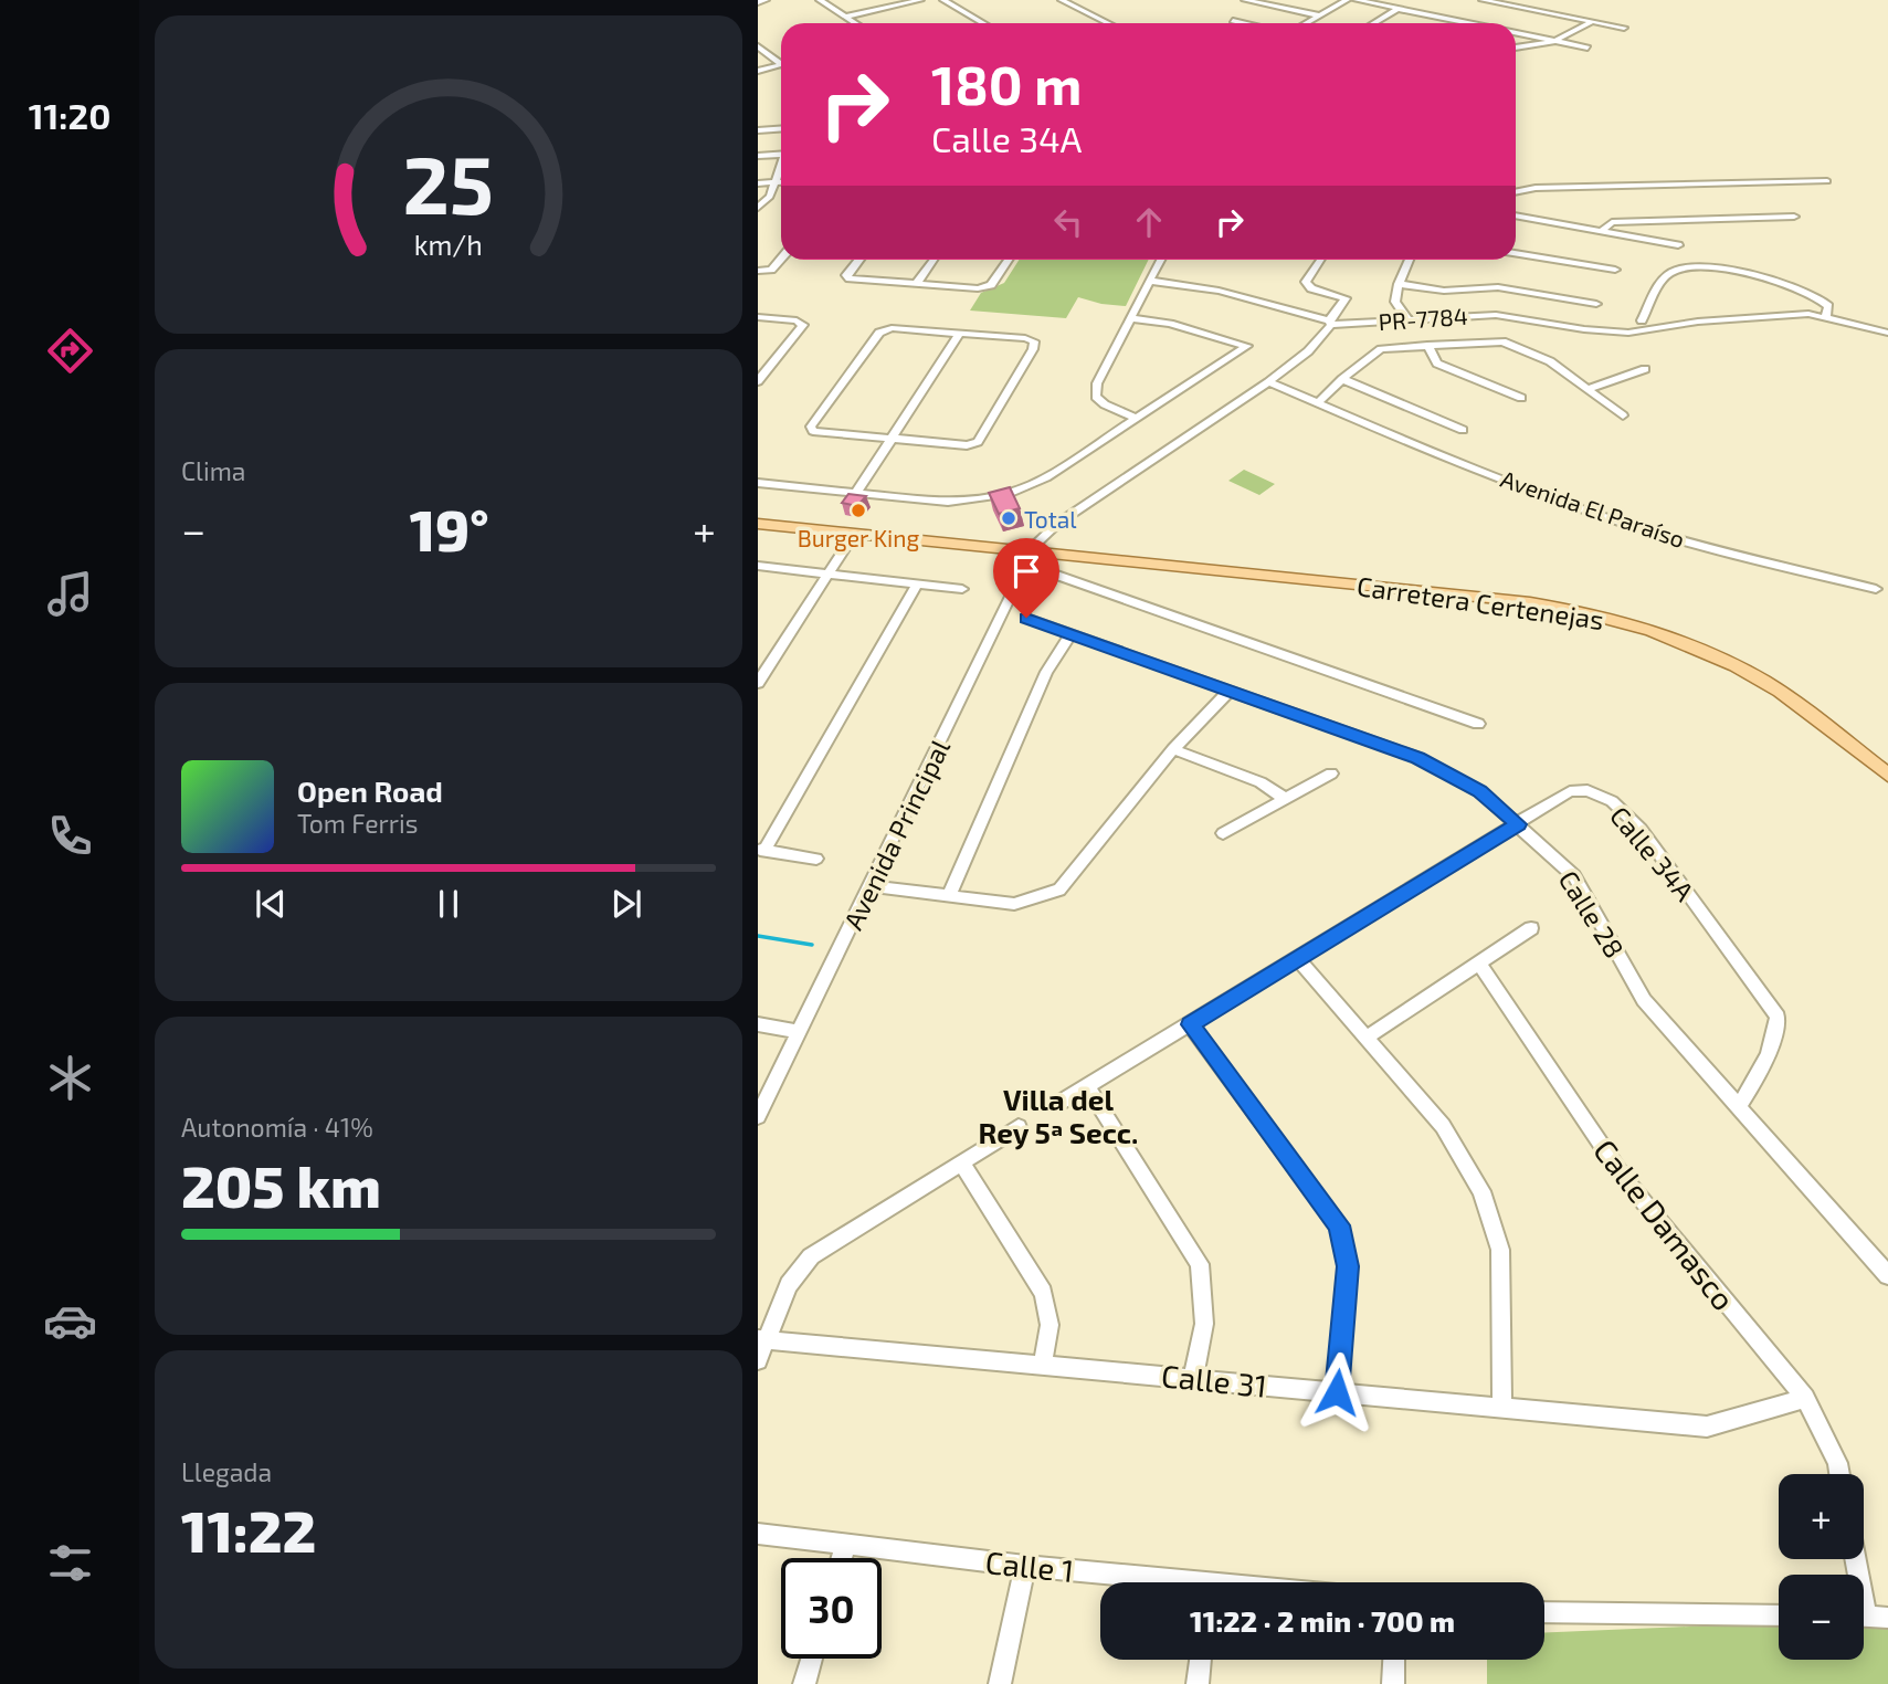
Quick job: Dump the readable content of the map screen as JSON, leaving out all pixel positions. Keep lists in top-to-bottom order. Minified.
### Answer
{"streets":{"main road":["Carretera Certenejas"],"street":["PR-7784","Avenida El Paraíso","Avenida Principal","Calle 34A","Calle 28","Calle Damasco","Calle 31","Calle 1"]},"crossings":[["Carretera Certenejas","Avenida Principal"],["Calle 34A","Calle 28"],["Calle Damasco","Calle 31"]],"districts":["Villa del Rey 5ª Secc."],"places":["Burger King","Total"],"page":{"tabs":"11:20","turn":["180 m","Calle 34A"],"tile":["Clima",["Autonomía · 41%","205 km"],["Llegada","11:22"]],"heat":["−","19°","+"],"song":["Open Road","Tom Ferris"],"map_buttons":["+","−"],"limit":"30","trip":"11:22 · 2 min · 700 m","gauge":["25","km/h"]}}
